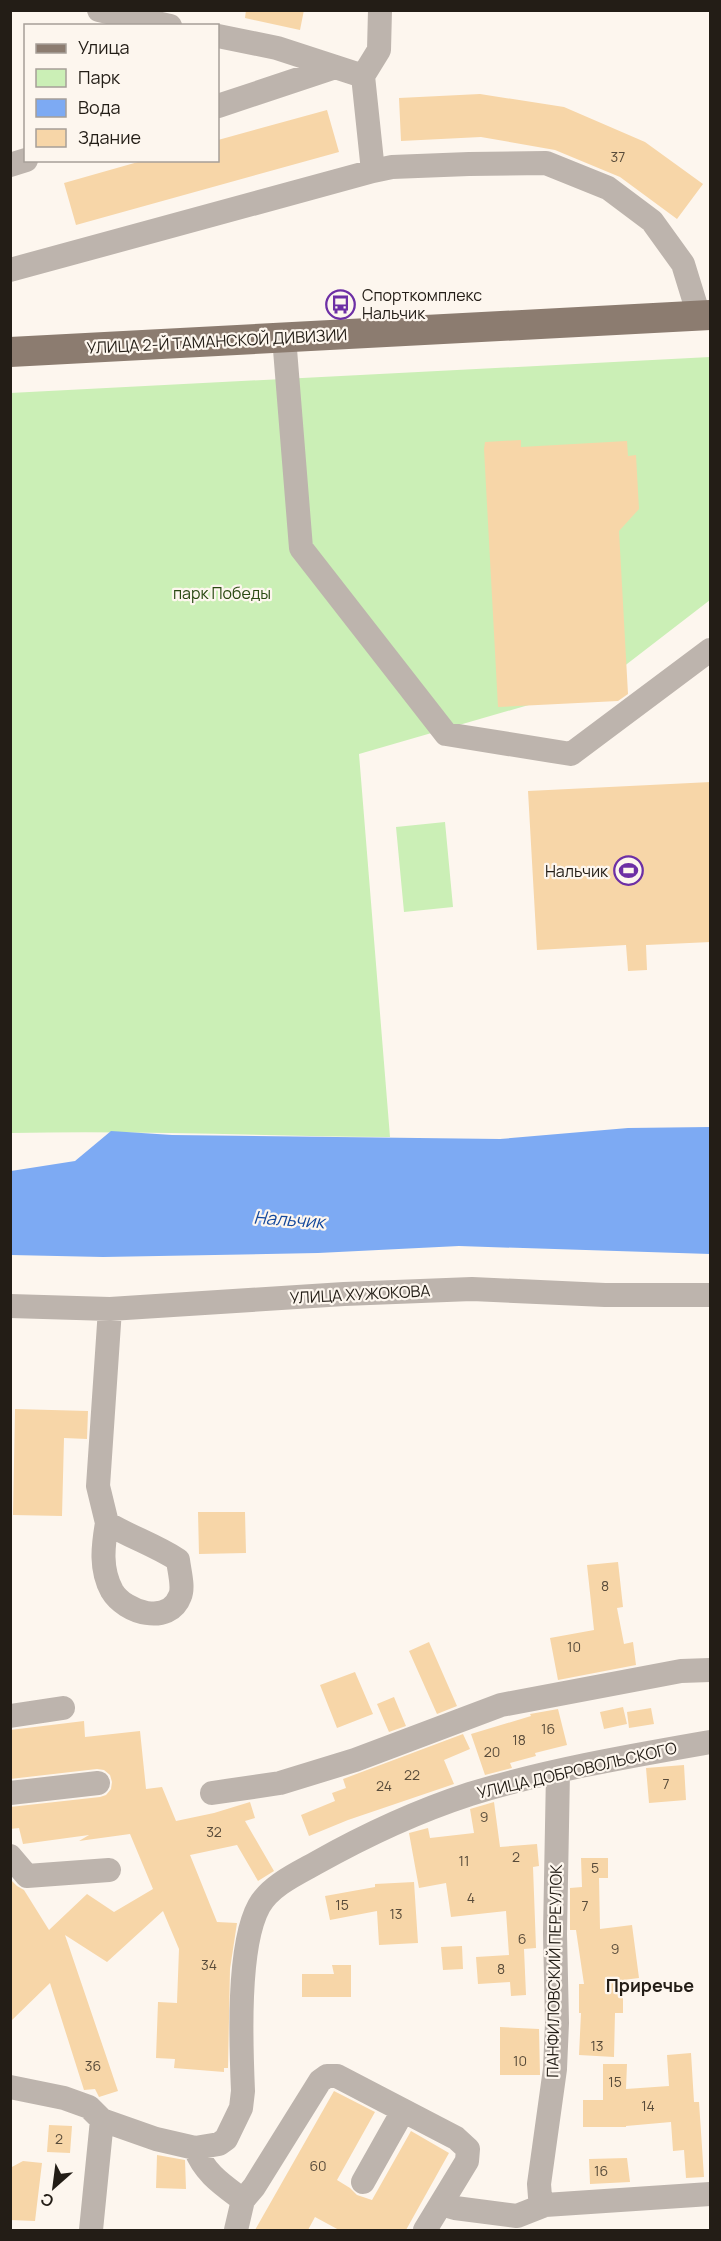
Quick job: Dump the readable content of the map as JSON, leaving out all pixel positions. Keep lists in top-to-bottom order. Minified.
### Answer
{"streets":{"main road":["УЛИЦА 2-Й ТАМАНСКОЙ ДИВИЗИИ"],"street":["УЛИЦА ХУЖОКОВА","УЛИЦА ДОБРОВОЛЬСКОГО","ПАНФИЛОВСКИЙ ПЕРЕУЛОК"]},"crossings":[["УЛИЦА ДОБРОВОЛЬСКОГО","ПАНФИЛОВСКИЙ ПЕРЕУЛОК"]],"districts":["Приречье"],"water":["Нальчик"],"parks":["парк Победы"],"places":{"bus stop":["Спорткомплекс Нальчик"],"sports":["Нальчик"]},"house_numbers":["37","8","10","16","18","20","22","7","24","9","32","2","11","5","4","15","7","13","6","9","34","8","13","10","36","15","14","2","60","16"],"legend":["Улица","Парк","Вода","Здание"],"north":"bottom left"}
